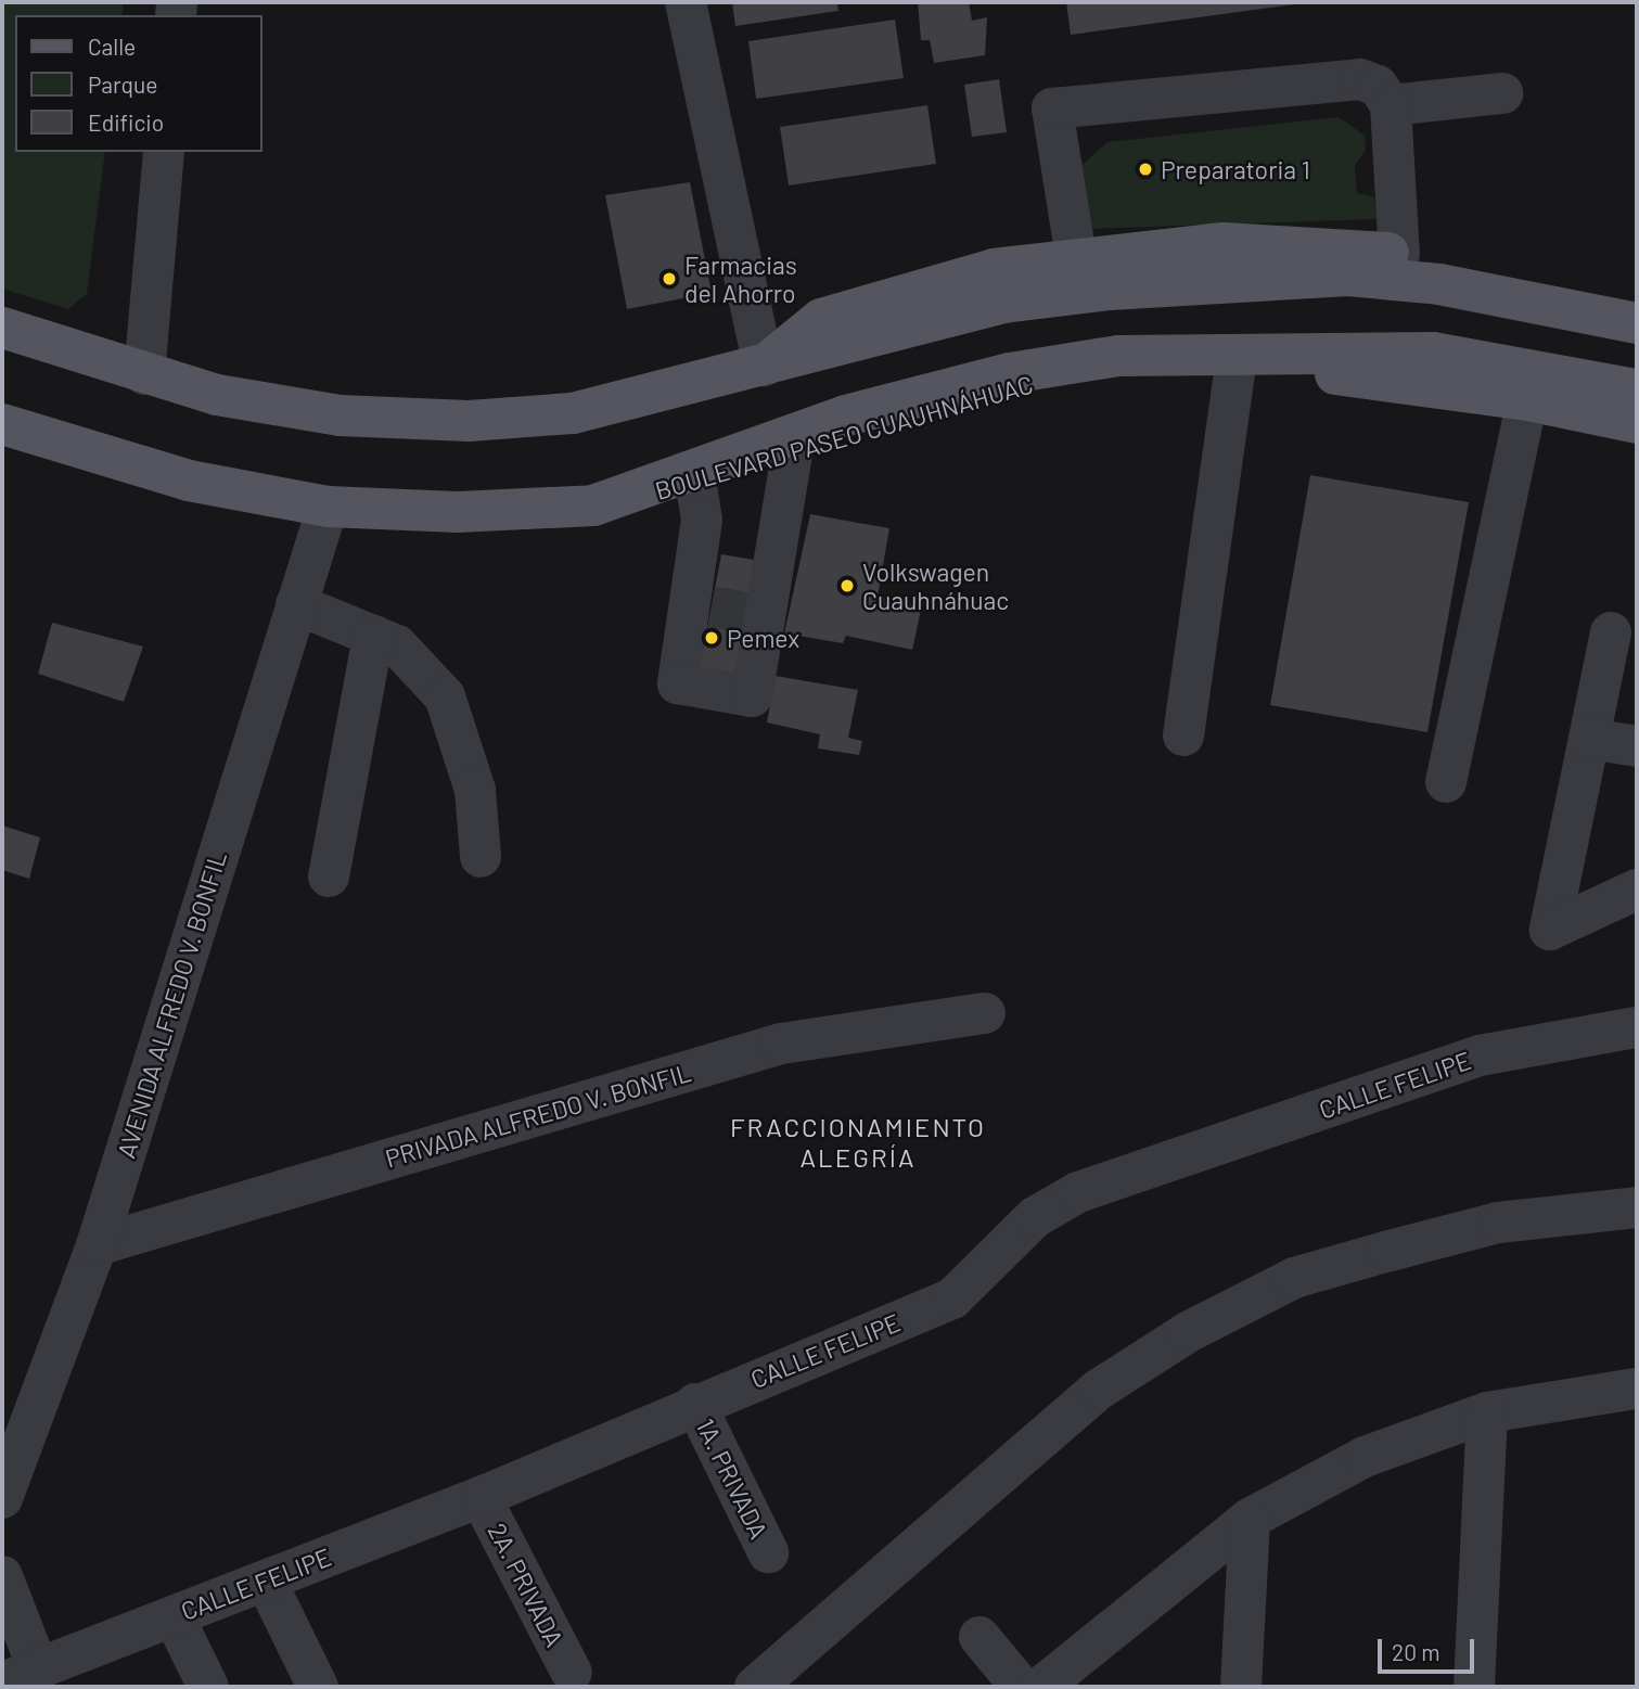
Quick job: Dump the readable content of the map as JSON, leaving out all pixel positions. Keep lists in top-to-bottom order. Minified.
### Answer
{"streets":{"main road":["BOULEVARD PASEO CUAUHNÁHUAC"],"street":["AVENIDA ALFREDO V. BONFIL","CALLE FELIPE","PRIVADA ALFREDO V. BONFIL","1A. PRIVADA","2A. PRIVADA"]},"crossings":[["BOULEVARD PASEO CUAUHNÁHUAC","AVENIDA ALFREDO V. BONFIL"],["AVENIDA ALFREDO V. BONFIL","PRIVADA ALFREDO V. BONFIL"],["CALLE FELIPE","1A. PRIVADA"],["CALLE FELIPE","2A. PRIVADA"]],"districts":["FRACCIONAMIENTO ALEGRÍA"],"places":["Preparatoria 1","Farmacias del Ahorro","Volkswagen Cuauhnáhuac","Pemex"],"legend":["Calle","Parque","Edificio"],"scale_bar":"20 m"}
